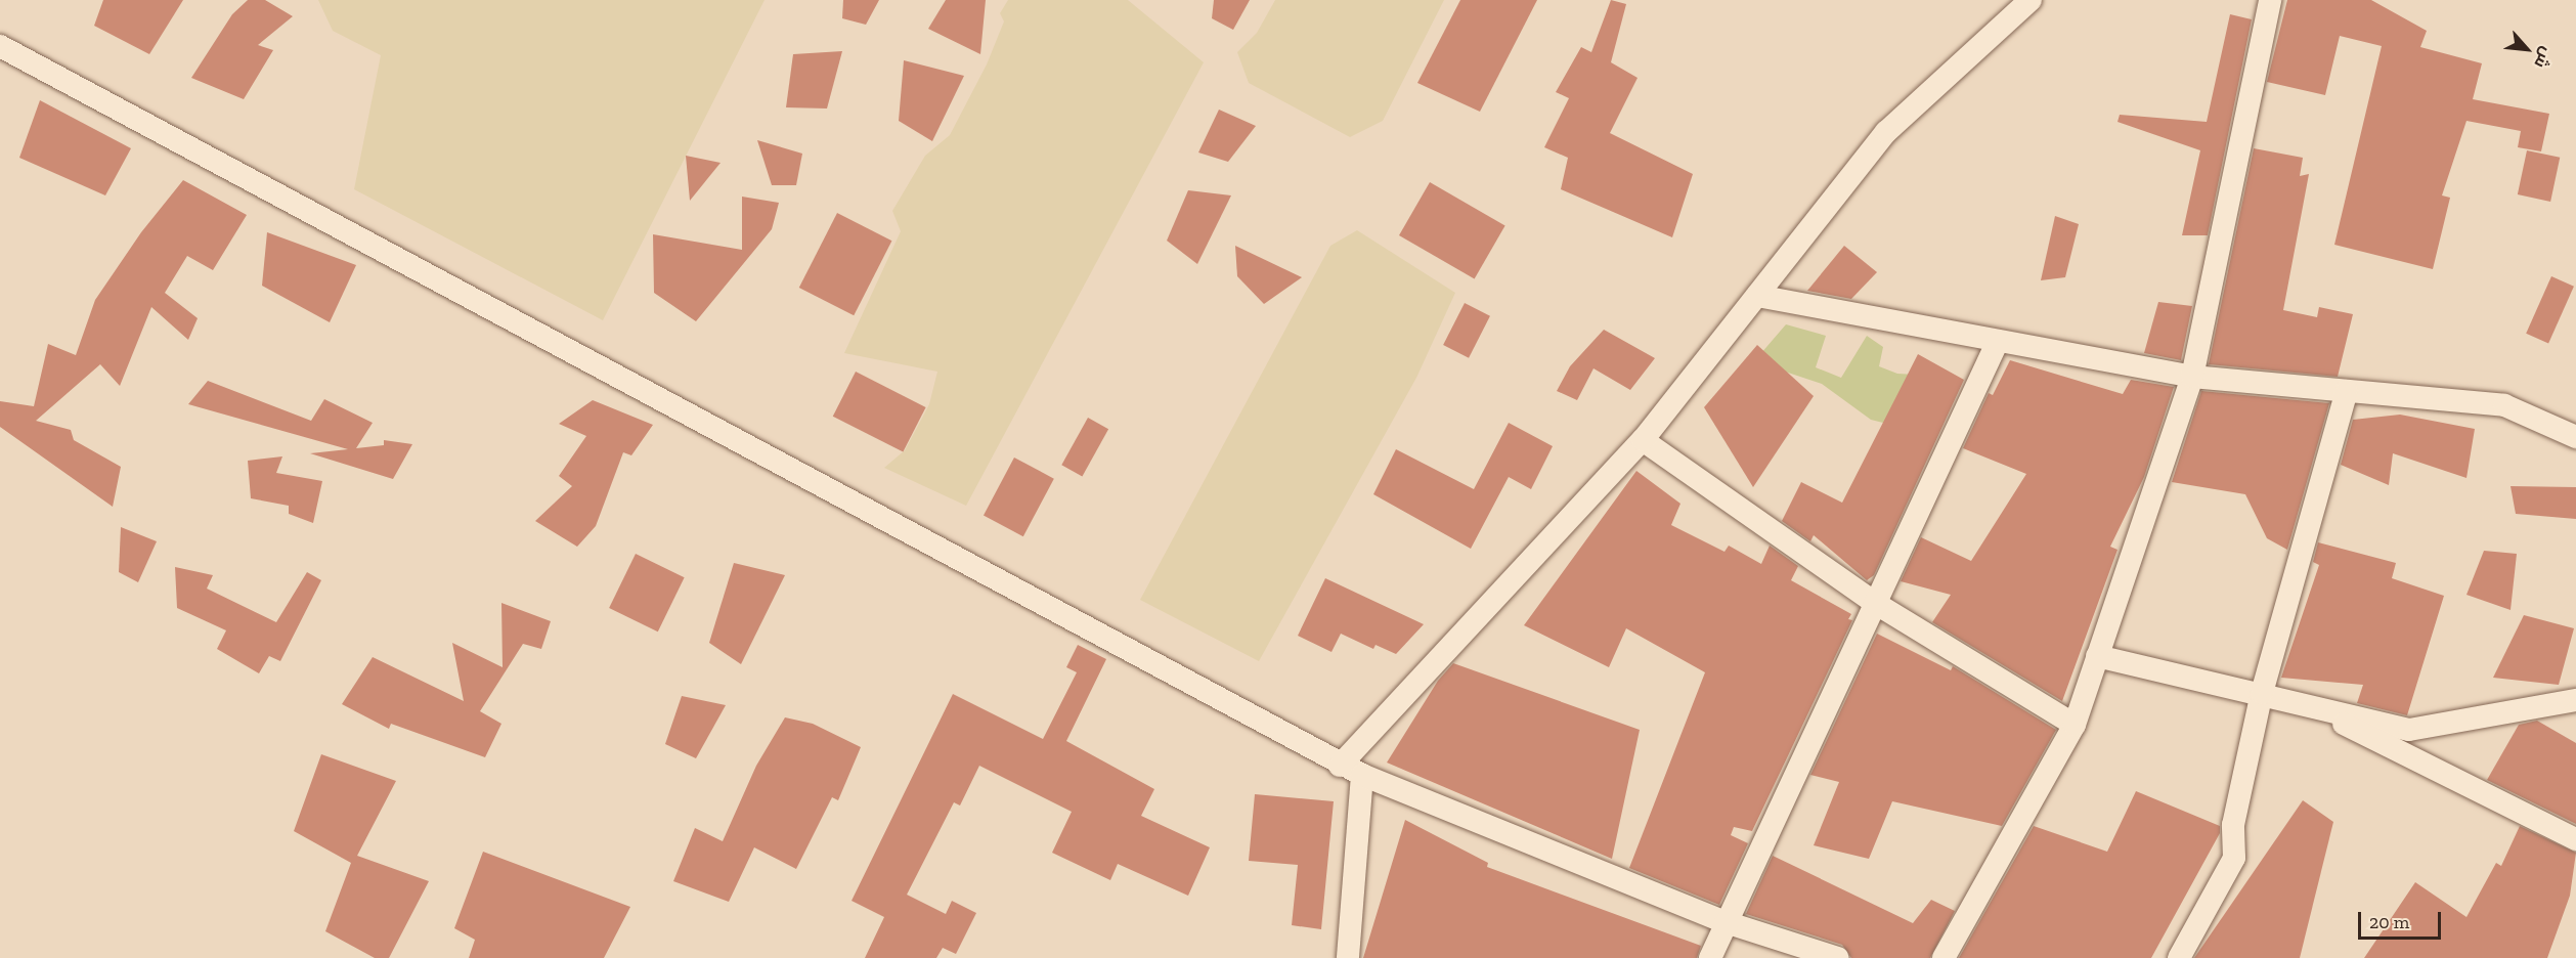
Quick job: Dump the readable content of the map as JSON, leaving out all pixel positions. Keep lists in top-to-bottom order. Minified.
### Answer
{"scale_bar":"20 m","north":"bottom right"}
